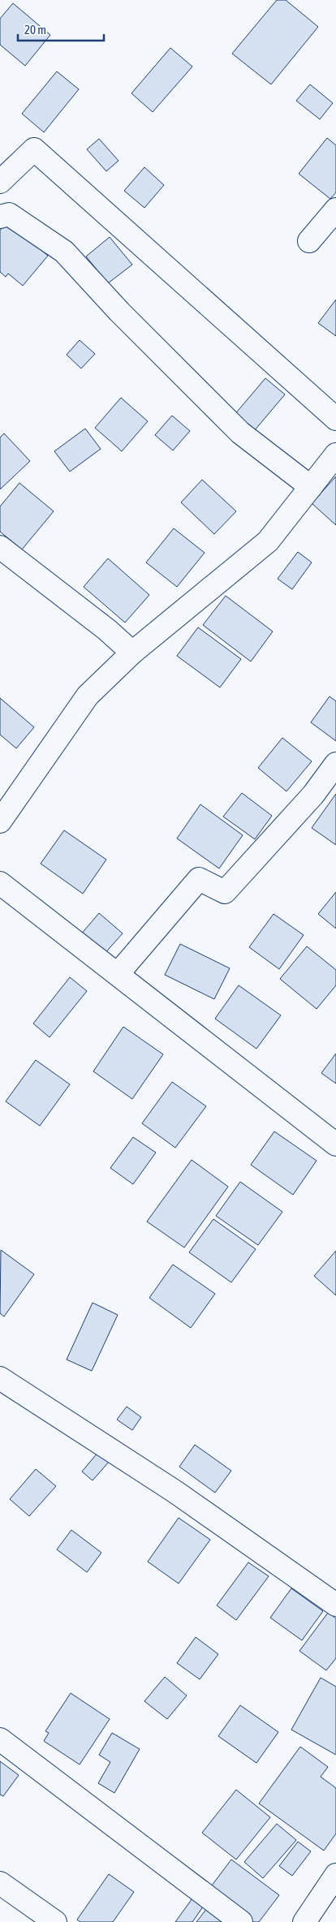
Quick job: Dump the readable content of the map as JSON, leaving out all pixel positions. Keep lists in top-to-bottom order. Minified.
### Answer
{"scale_bar":"20 m"}
